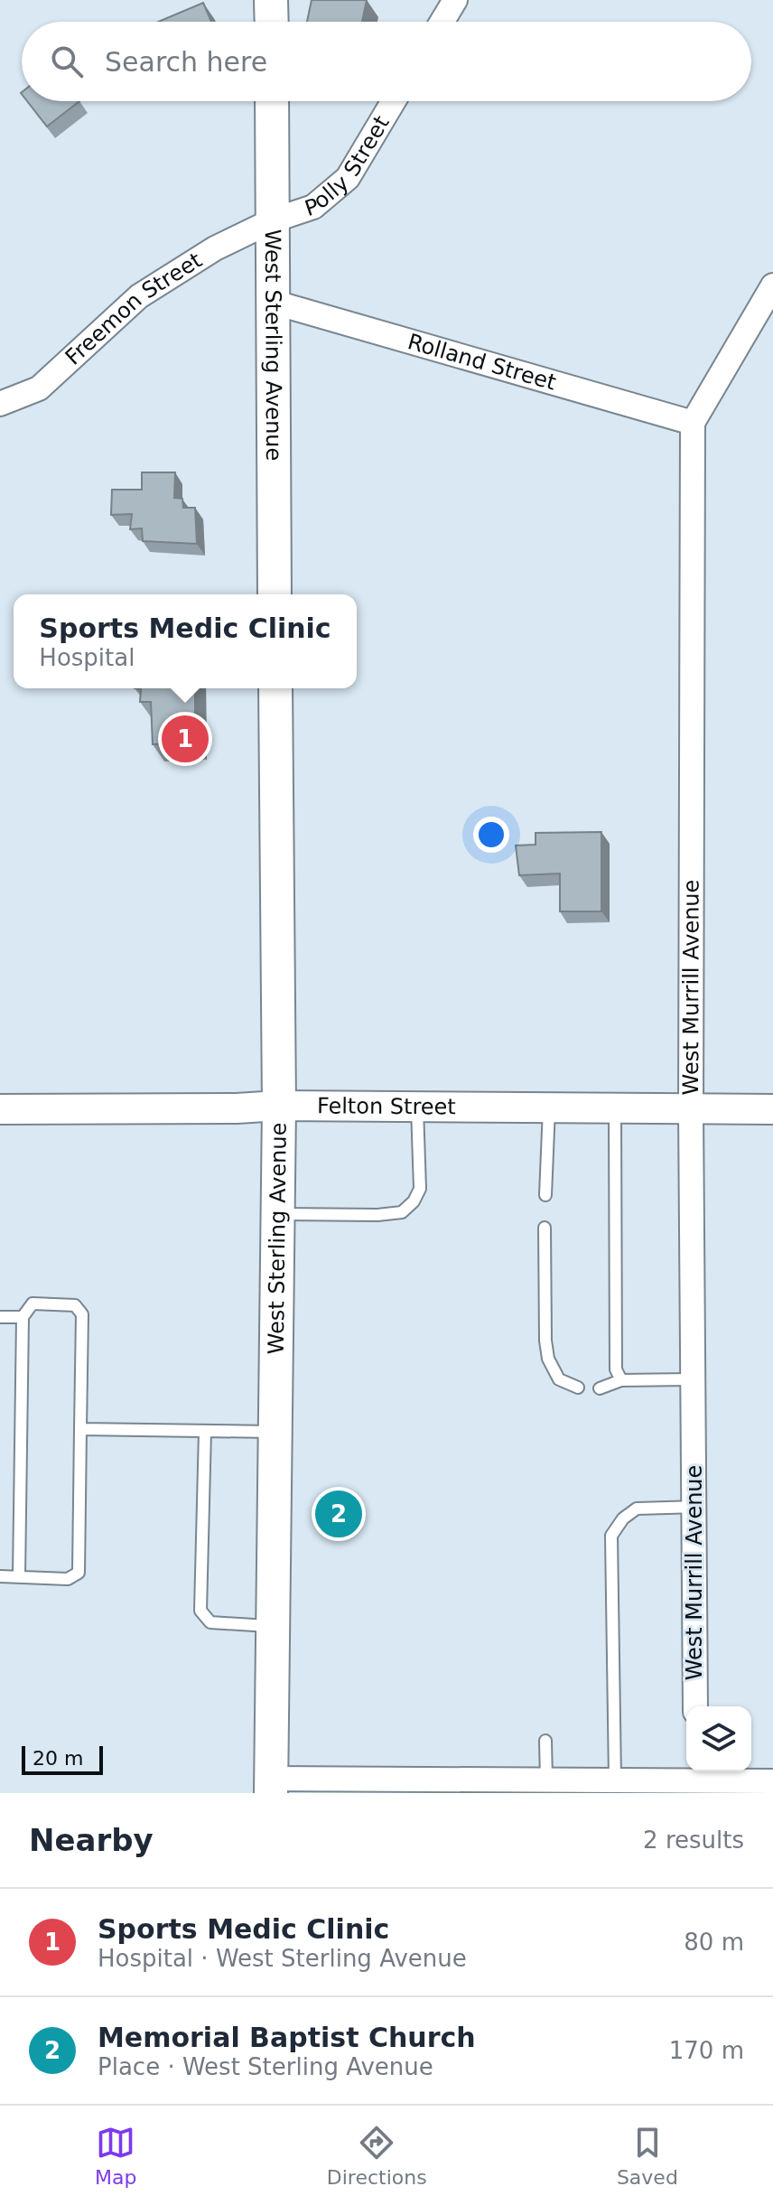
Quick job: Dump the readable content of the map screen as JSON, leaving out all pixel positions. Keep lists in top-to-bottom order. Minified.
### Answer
{"streets":{"main road":["West Sterling Avenue"],"street":["Polly Street","Freemon Street","Rolland Street","West Murrill Avenue","Felton Street"]},"crossings":[["Polly Street","Freemon Street"],["Polly Street","West Sterling Avenue"],["Freemon Street","West Sterling Avenue"],["West Sterling Avenue","Rolland Street"],["West Sterling Avenue","Felton Street"],["Rolland Street","West Murrill Avenue"],["West Murrill Avenue","Felton Street"]],"scale_bar":"20 m","page":{"search":"Search here","popup":["Sports Medic Clinic","Hospital"],"pins":["1","2"],"scale":"20 m","heading":["Nearby","2 results"],"list":[{"mark":"1","name":"Sports Medic Clinic","note":"Hospital · West Sterling Avenue","value":"80 m"},{"mark":"2","name":"Memorial Baptist Church","note":"Place · West Sterling Avenue","value":"170 m"}],"nav":["Map","Directions","Saved"]}}
